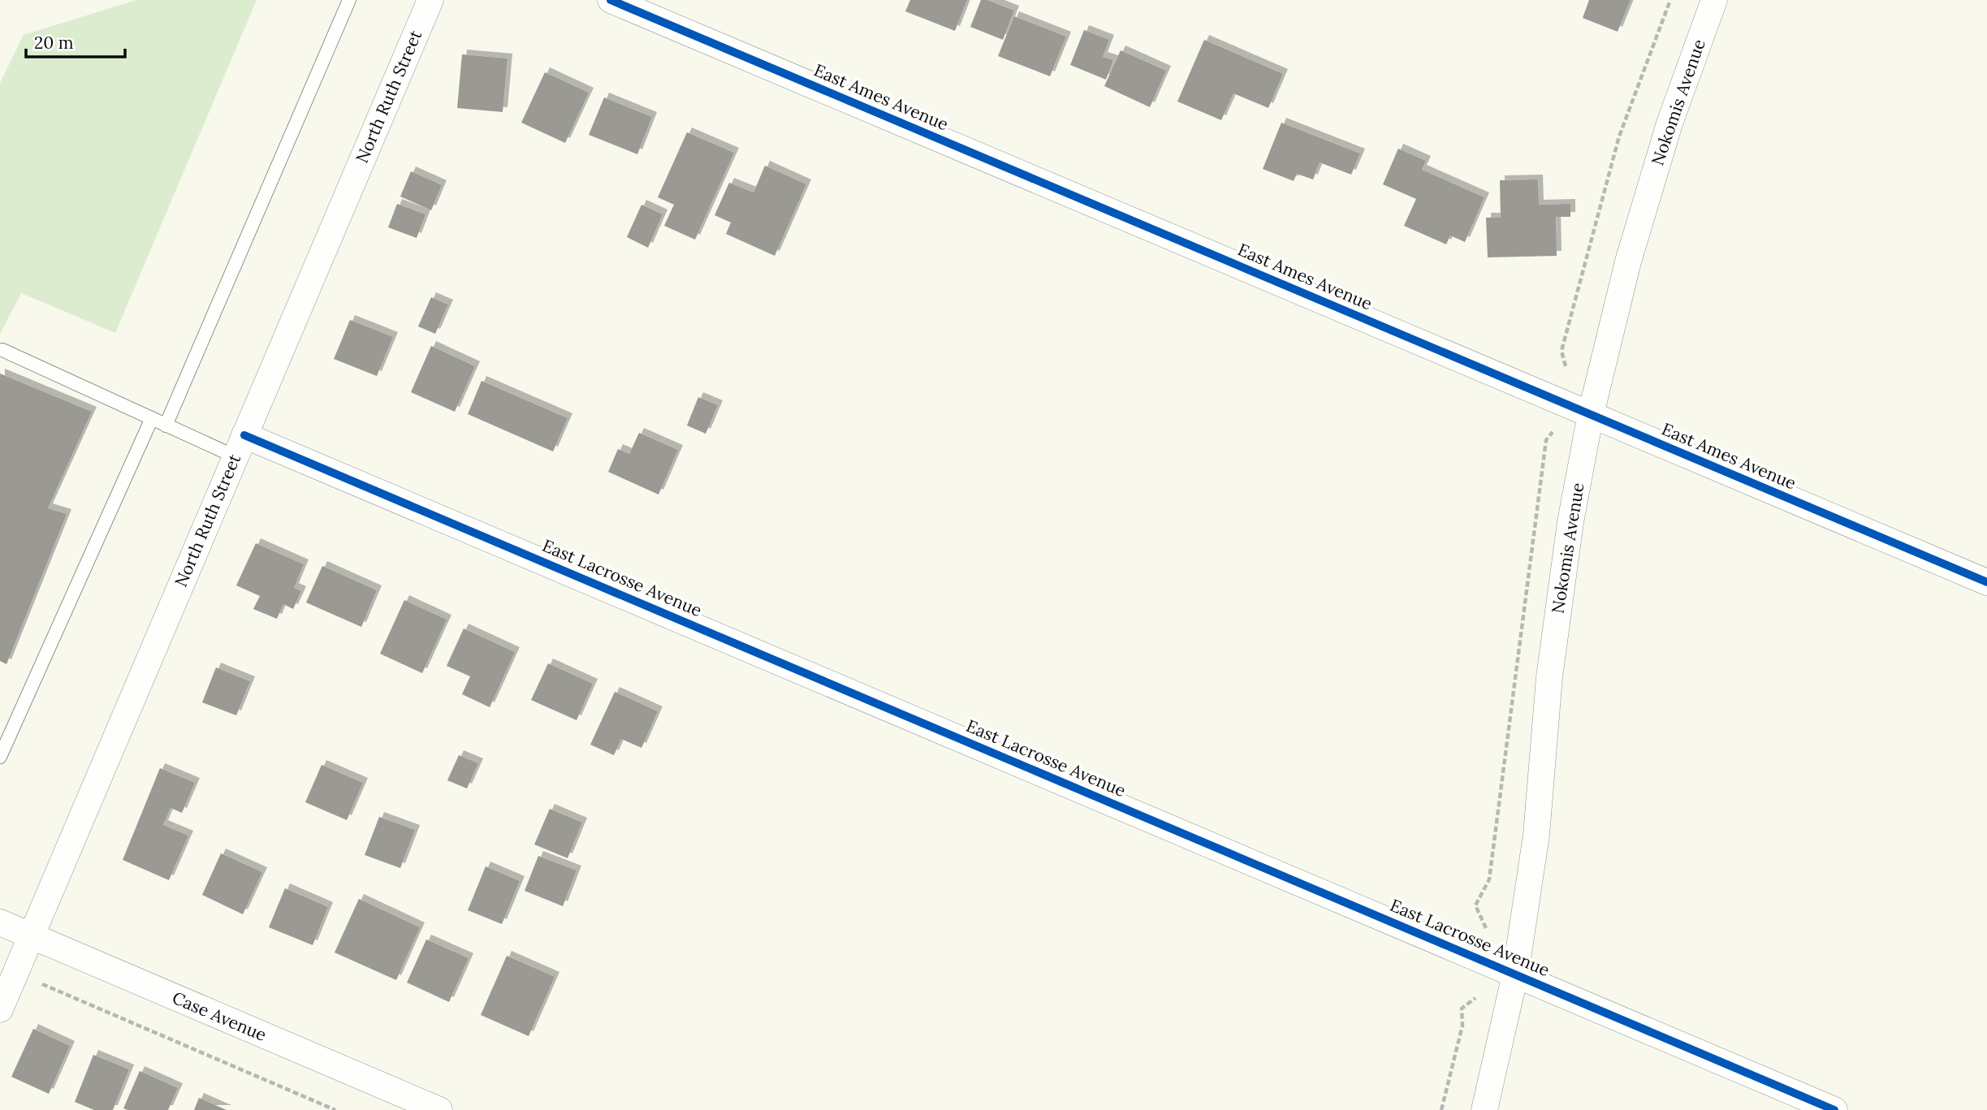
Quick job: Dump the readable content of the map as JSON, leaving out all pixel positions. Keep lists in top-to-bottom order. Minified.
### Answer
{"streets":{"street":["North Ruth Street","East Ames Avenue","Nokomis Avenue","East Lacrosse Avenue","Case Avenue"]},"crossings":[["North Ruth Street","East Lacrosse Avenue"],["North Ruth Street","Case Avenue"],["East Ames Avenue","Nokomis Avenue"],["Nokomis Avenue","East Lacrosse Avenue"]],"scale_bar":"20 m"}
